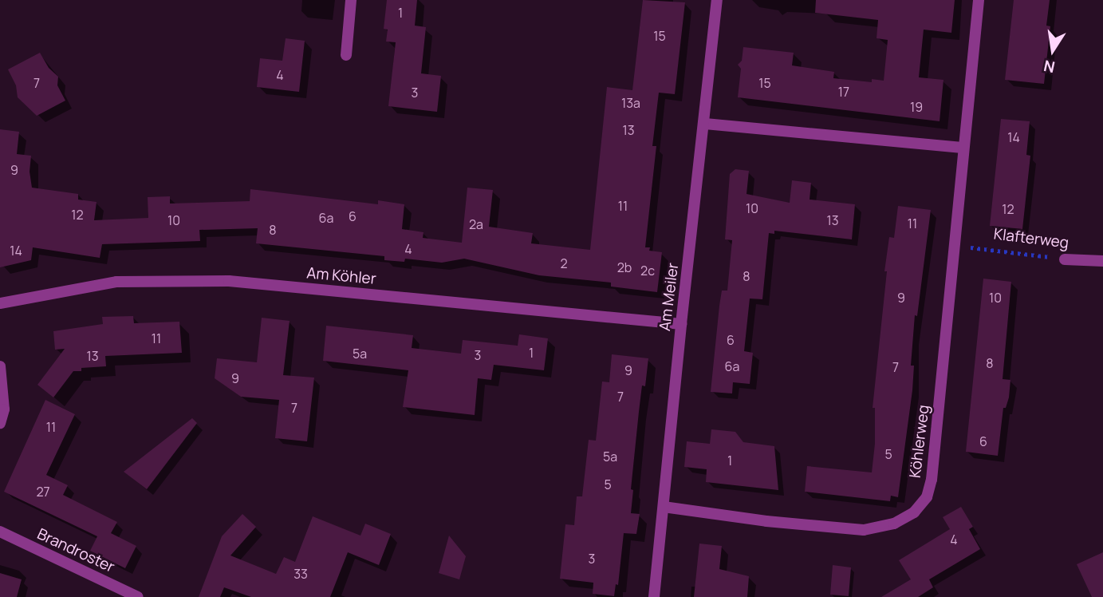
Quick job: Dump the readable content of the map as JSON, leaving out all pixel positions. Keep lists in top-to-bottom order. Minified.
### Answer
{"streets":{"street":["Klafterweg","Am Köhler","Am Meiler","Köhlerweg","Brandroster"]},"crossings":[["Klafterweg","Köhlerweg"],["Am Köhler","Am Meiler"],["Am Meiler","Köhlerweg"]],"house_numbers":["1","15","4","7","15","17","3","13a","19","13","14","9","11","10","12","12","6","6a","10","13","11","2a","8","4","14","2","2b","2c","8","9","10","11","6","1","5a","3","13","8","6a","7","9","9","7","7","11","6","5","5a","1","5","27","4","3","33"],"north":"bottom"}
